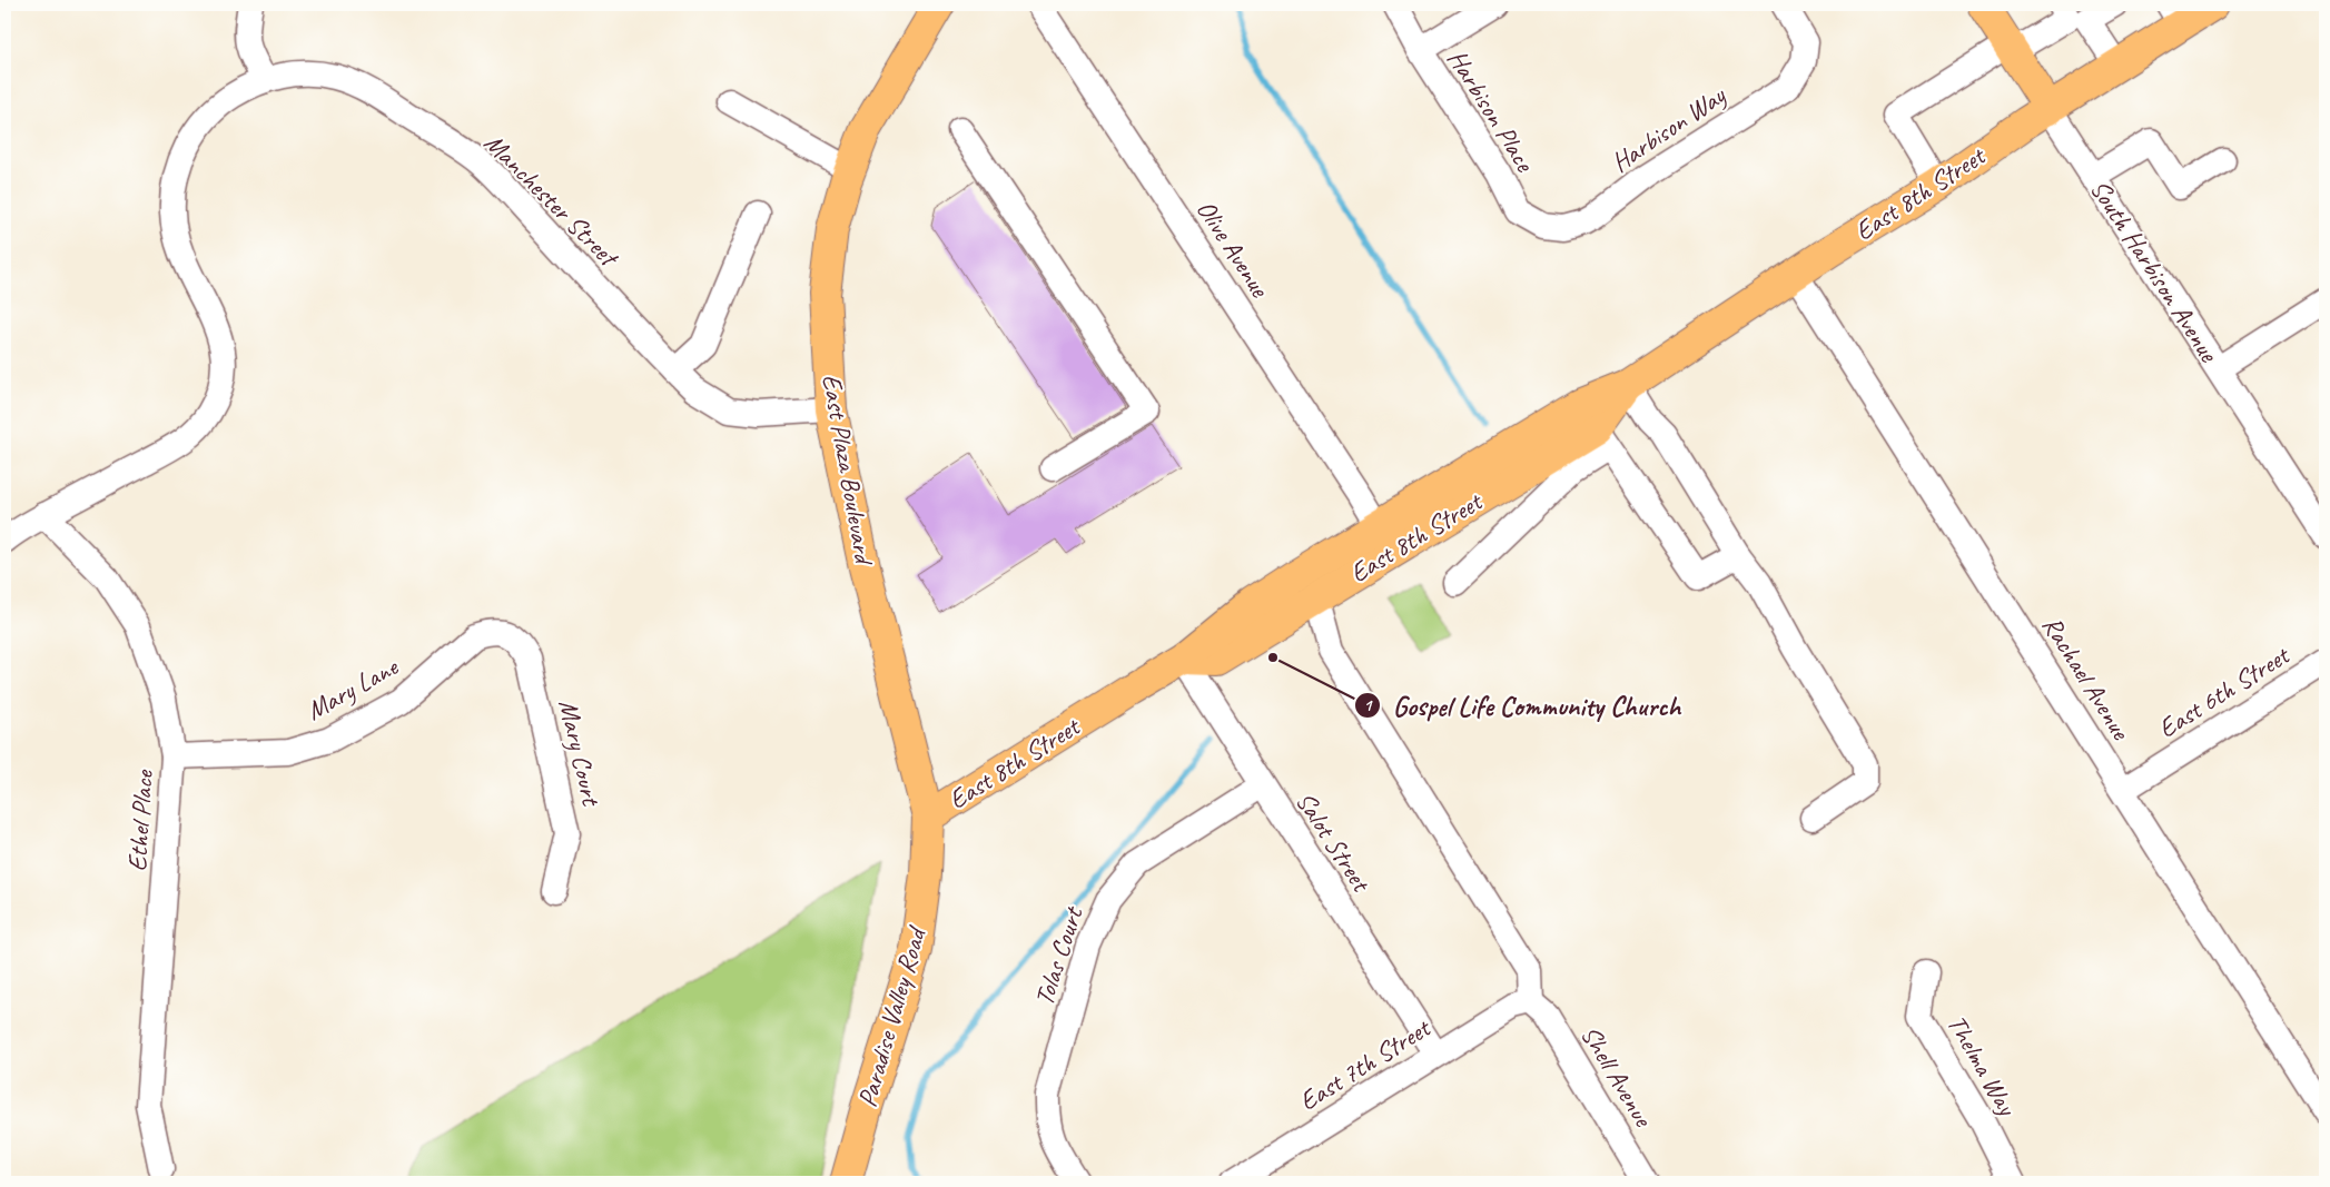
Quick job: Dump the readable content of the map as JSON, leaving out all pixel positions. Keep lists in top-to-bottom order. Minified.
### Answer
{"streets":{"main road":["East 8th Street","South Harbison Avenue","East Plaza Boulevard","Paradise Valley Road"],"street":["Harbison Place","Harbison Way","Manchester Street","Olive Avenue","Rachael Avenue","Mary Lane","East 6th Street","Mary Court","Ethel Place","Salot Street","Tolas Court","East 7th Street","Thelma Way","Shell Avenue"]},"crossings":[["Harbison Place","Harbison Way"],["East 8th Street","Olive Avenue"],["East 8th Street","South Harbison Avenue"],["East 8th Street","East Plaza Boulevard"],["East 8th Street","Rachael Avenue"],["East 8th Street","Salot Street"],["East 8th Street","Paradise Valley Road"],["Manchester Street","East Plaza Boulevard"],["Manchester Street","Ethel Place"],["East Plaza Boulevard","Paradise Valley Road"],["Rachael Avenue","East 6th Street"],["Mary Lane","Mary Court"],["Mary Lane","Ethel Place"],["Salot Street","Tolas Court"],["Salot Street","East 7th Street"],["East 7th Street","Shell Avenue"]],"places":["Gospel Life Community Church"]}
